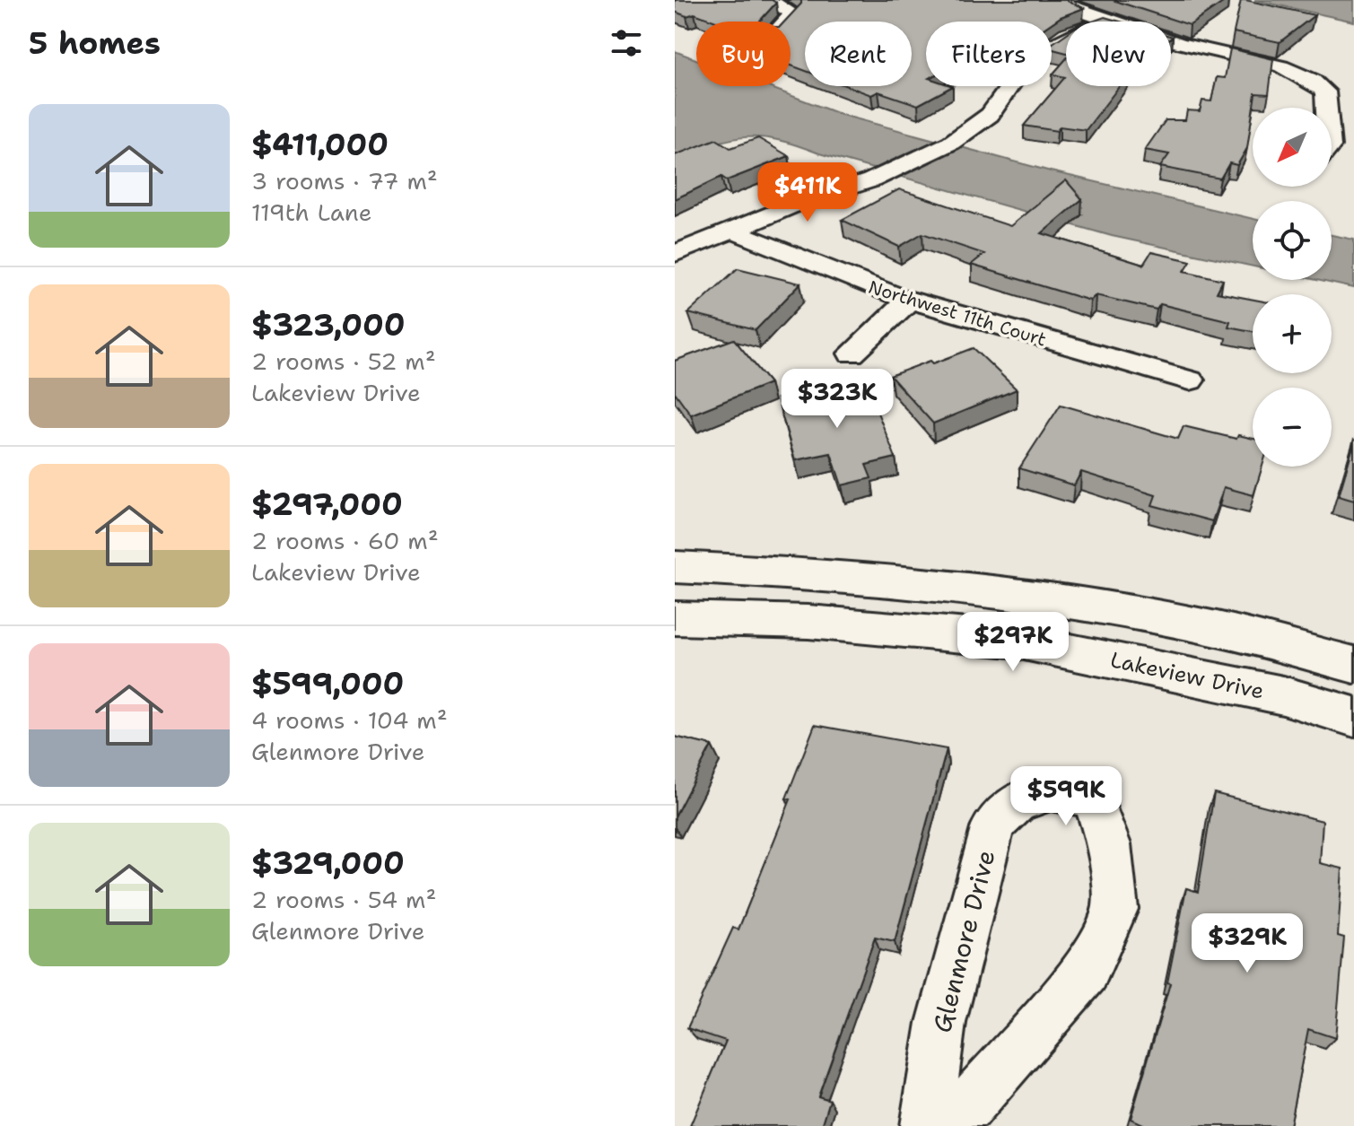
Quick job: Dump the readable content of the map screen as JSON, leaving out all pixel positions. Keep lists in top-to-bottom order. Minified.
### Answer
{"streets":{"street":["Northwest 11th Court","Lakeview Drive","Glenmore Drive"]},"north":"bottom left","page":{"heading":"5 homes","chip":["Buy","Rent","Filters","New"],"list":[{"name":"$411,000","note":"3 rooms · 77 m² · 119th Lane"},{"name":"$323,000","note":"2 rooms · 52 m² · Lakeview Drive"},{"name":"$297,000","note":"2 rooms · 60 m² · Lakeview Drive"},{"name":"$599,000","note":"4 rooms · 104 m² · Glenmore Drive"},{"name":"$329,000","note":"2 rooms · 54 m² · Glenmore Drive"}],"map_buttons":["+","−"],"price":["$411K","$323K","$297K","$599K","$329K"]}}
